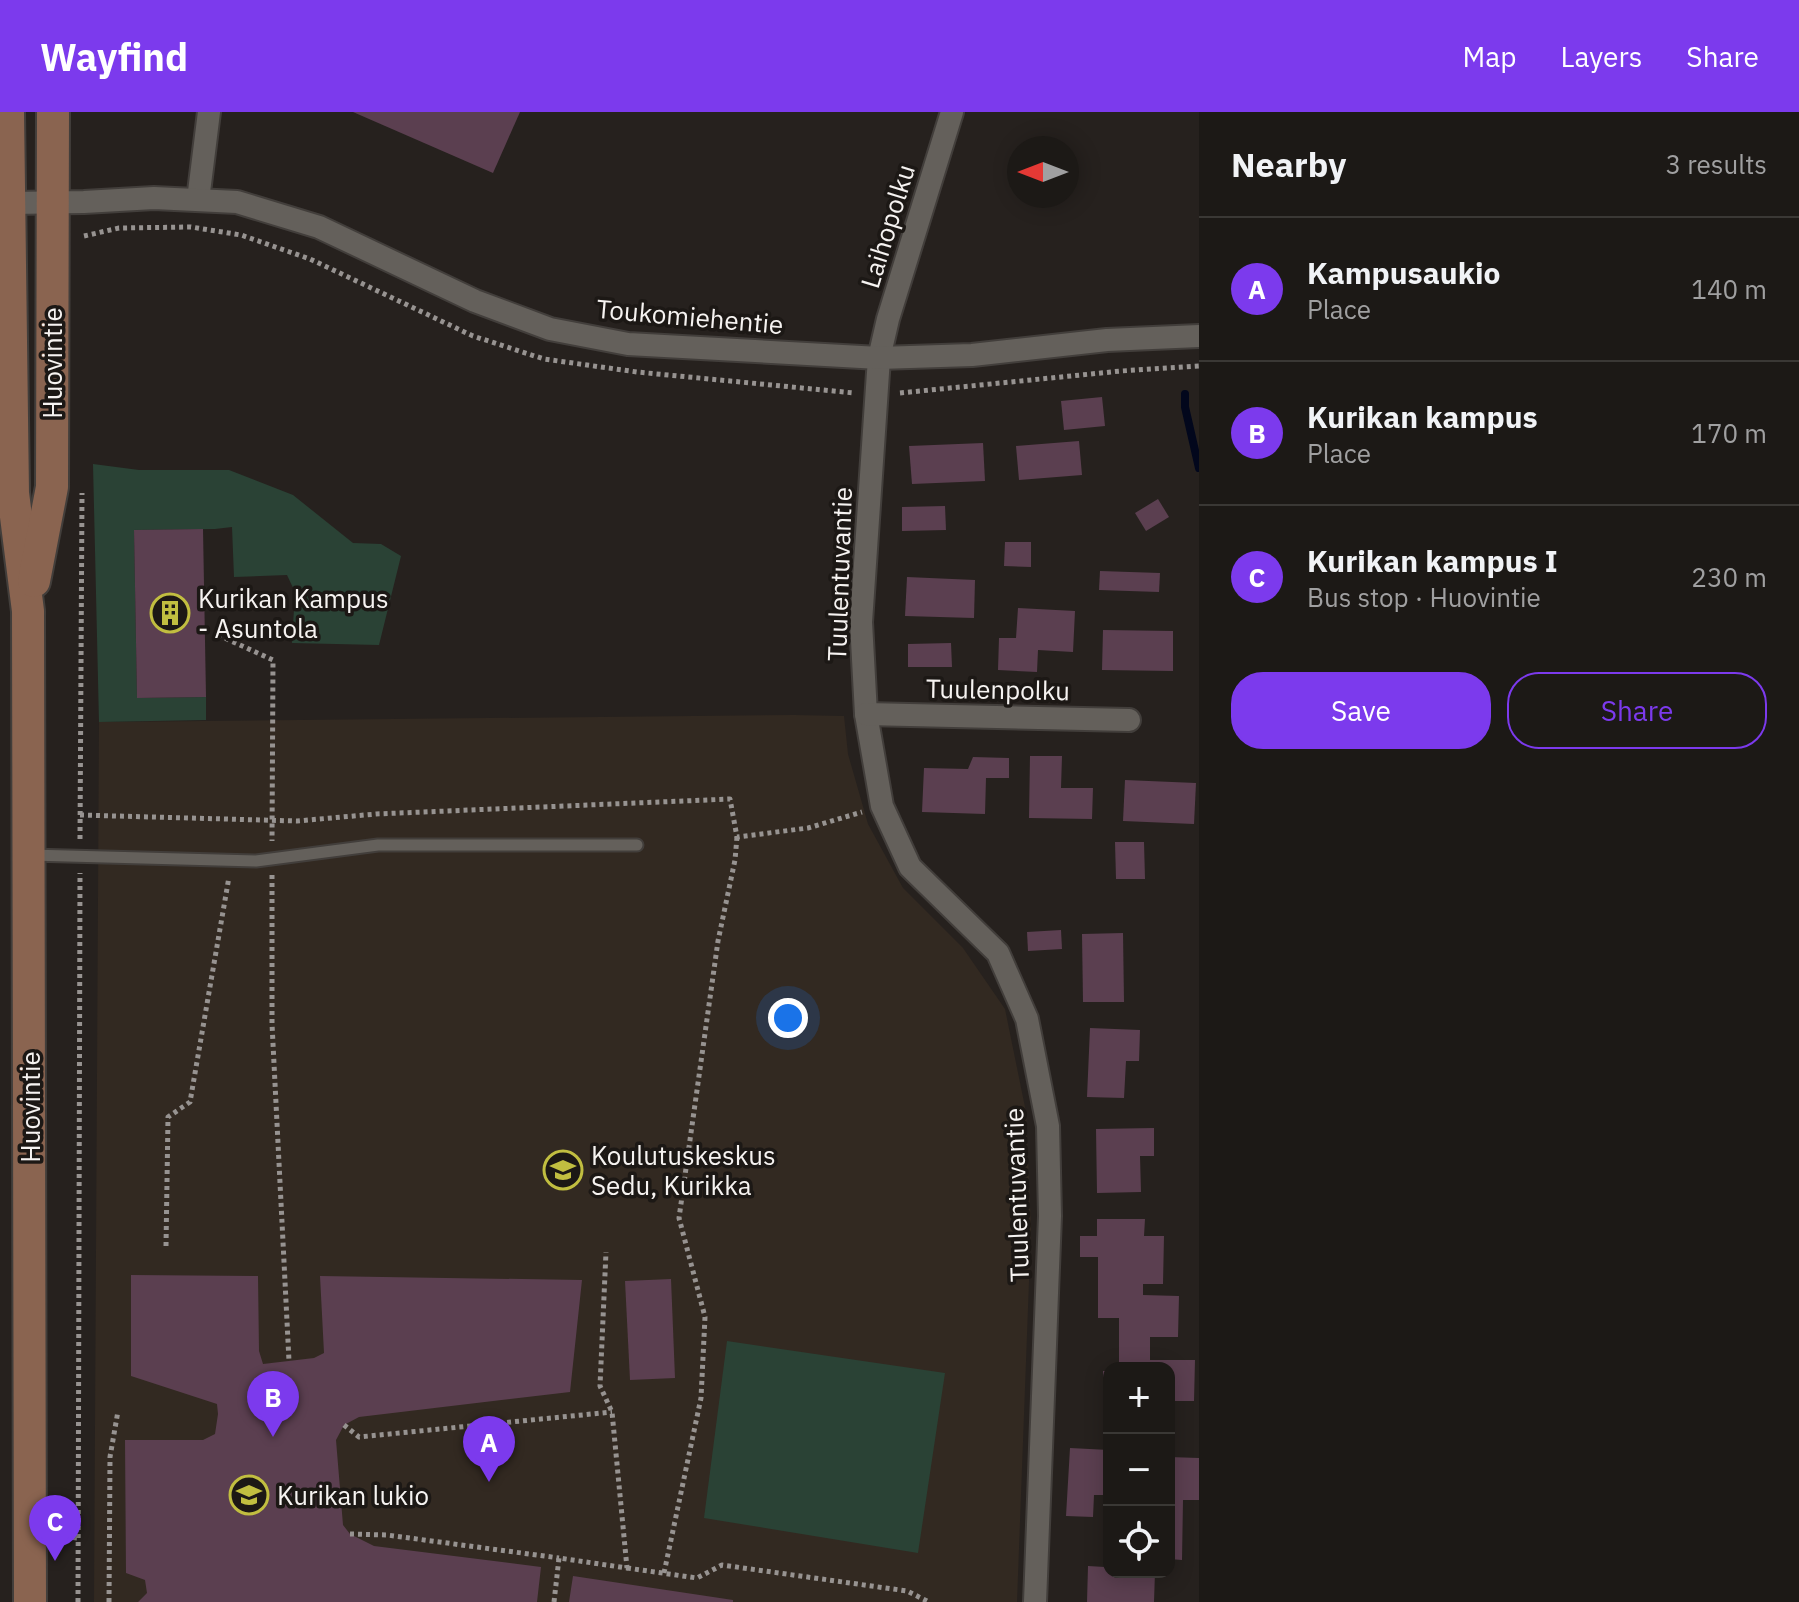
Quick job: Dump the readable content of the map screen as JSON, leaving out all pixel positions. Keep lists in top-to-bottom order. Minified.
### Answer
{"streets":{"main road":["Huovintie"],"street":["Laihopolku","Toukomiehentie","Tuulentuvantie","Tuulenpolku"]},"crossings":[["Laihopolku","Toukomiehentie"],["Laihopolku","Tuulentuvantie"],["Toukomiehentie","Huovintie"],["Toukomiehentie","Tuulentuvantie"],["Tuulentuvantie","Tuulenpolku"]],"places":{"building":["Kurikan Kampus - Asuntola"],"school or university":["Koulutuskeskus Sedu, Kurikka","Kurikan lukio"]},"north":"left","page":{"header":"Wayfind","nav":["Map","Layers","Share"],"heading":["Nearby","3 results"],"list":[{"mark":"A","name":"Kampusaukio","note":"Place","value":"140 m"},{"mark":"B","name":"Kurikan kampus","note":"Place","value":"170 m"},{"mark":"C","name":"Kurikan kampus I","note":"Bus stop · Huovintie","value":"230 m"}],"buttons":["Save","Share"],"map_buttons":["+","−"],"pins":["B","A","C"]}}
